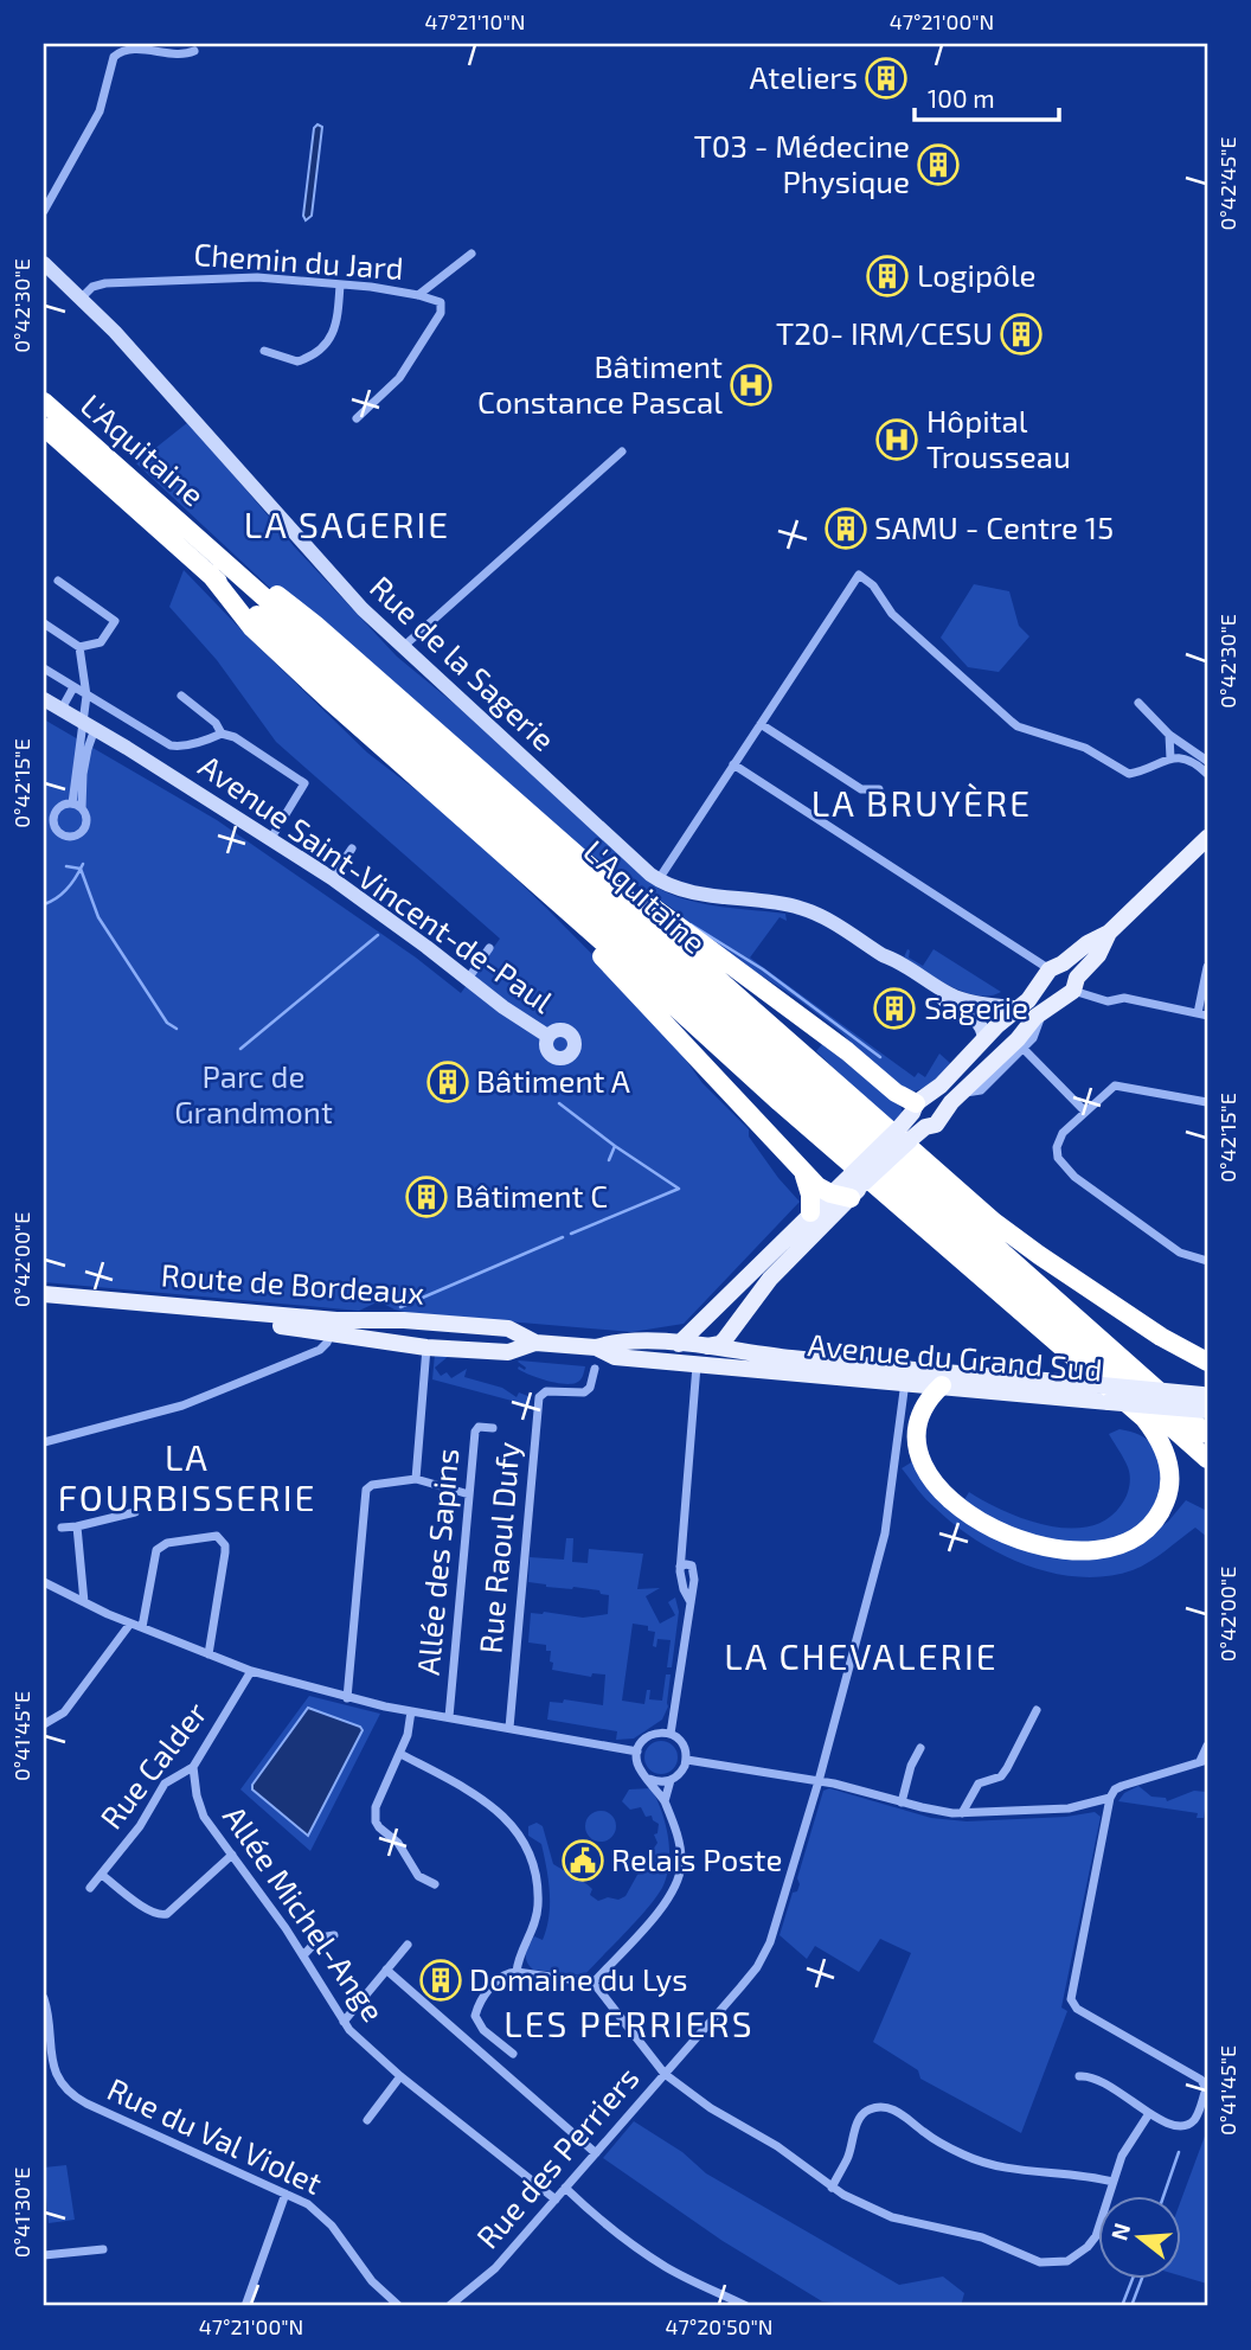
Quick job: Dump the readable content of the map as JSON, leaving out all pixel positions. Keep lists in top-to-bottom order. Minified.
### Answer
{"streets":{"highway":["L'Aquitaine"],"main road":["Route de Bordeaux","Avenue du Grand Sud"],"street":["Chemin du Jard","Rue de la Sagerie","Avenue Saint-Vincent-de-Paul","Rue Raoul Dufy","Allée des Sapins","Rue Calder","Allée Michel-Ange","Rue du Val Violet","Rue des Perriers"]},"crossings":[["Chemin du Jard","Rue de la Sagerie"],["Route de Bordeaux","Avenue du Grand Sud"],["Avenue du Grand Sud","Rue des Perriers"],["Rue Calder","Allée Michel-Ange"],["Allée Michel-Ange","Rue des Perriers"]],"districts":["LA SAGERIE","LA BRUYÈRE","LA FOURBISSERIE","LA CHEVALERIE","LES PERRIERS"],"parks":["Parc de Grandmont"],"places":{"building":["Ateliers","T03 - Médecine Physique","Logipôle","T20- IRM/CESU","SAMU - Centre 15","Sagerie","Bâtiment A","Bâtiment C","Domaine du Lys"],"hospital":["Bâtiment Constance Pascal","Hôpital Trousseau"],"public building":["Relais Poste"]},"scale_bar":"100 m","north":"left","coordinates":["47°21'10\"N","47°21'00\"N","0°42'45\"E","0°42'30\"E","0°42'15\"E","0°42'00\"E","0°41'45\"E","0°41'30\"E","47°20'50\"N"]}
